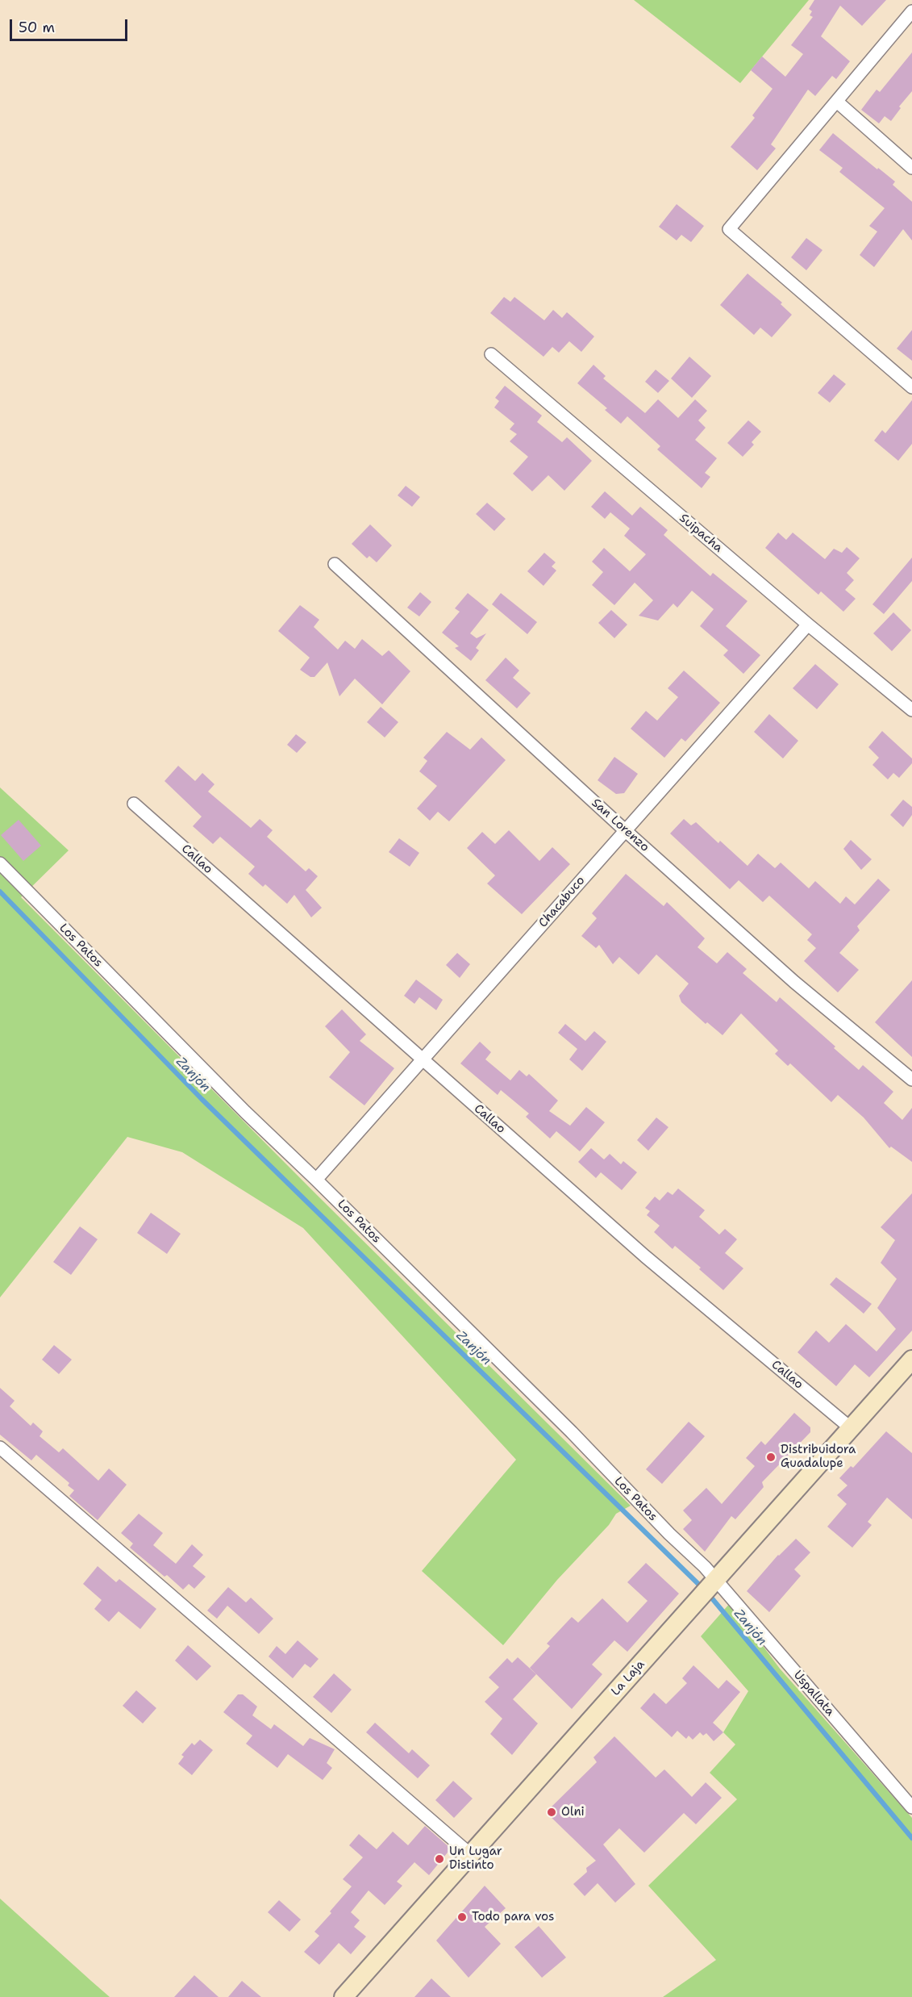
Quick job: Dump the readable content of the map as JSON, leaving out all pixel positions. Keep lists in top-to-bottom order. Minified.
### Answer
{"streets":{"main road":["La Laja"],"street":["Suipacha","San Lorenzo","Callao","Chacabuco","Los Patos","Uspallata"]},"crossings":[["Suipacha","Chacabuco"],["San Lorenzo","Chacabuco"],["Callao","Chacabuco"],["Callao","La Laja"],["Chacabuco","Los Patos"],["Los Patos","La Laja"],["Los Patos","Uspallata"],["La Laja","Uspallata"]],"water":["Zanjón"],"places":["Distribuidora Guadalupe","Olni","Un Lugar Distinto","Todo para vos"],"scale_bar":"50 m"}
